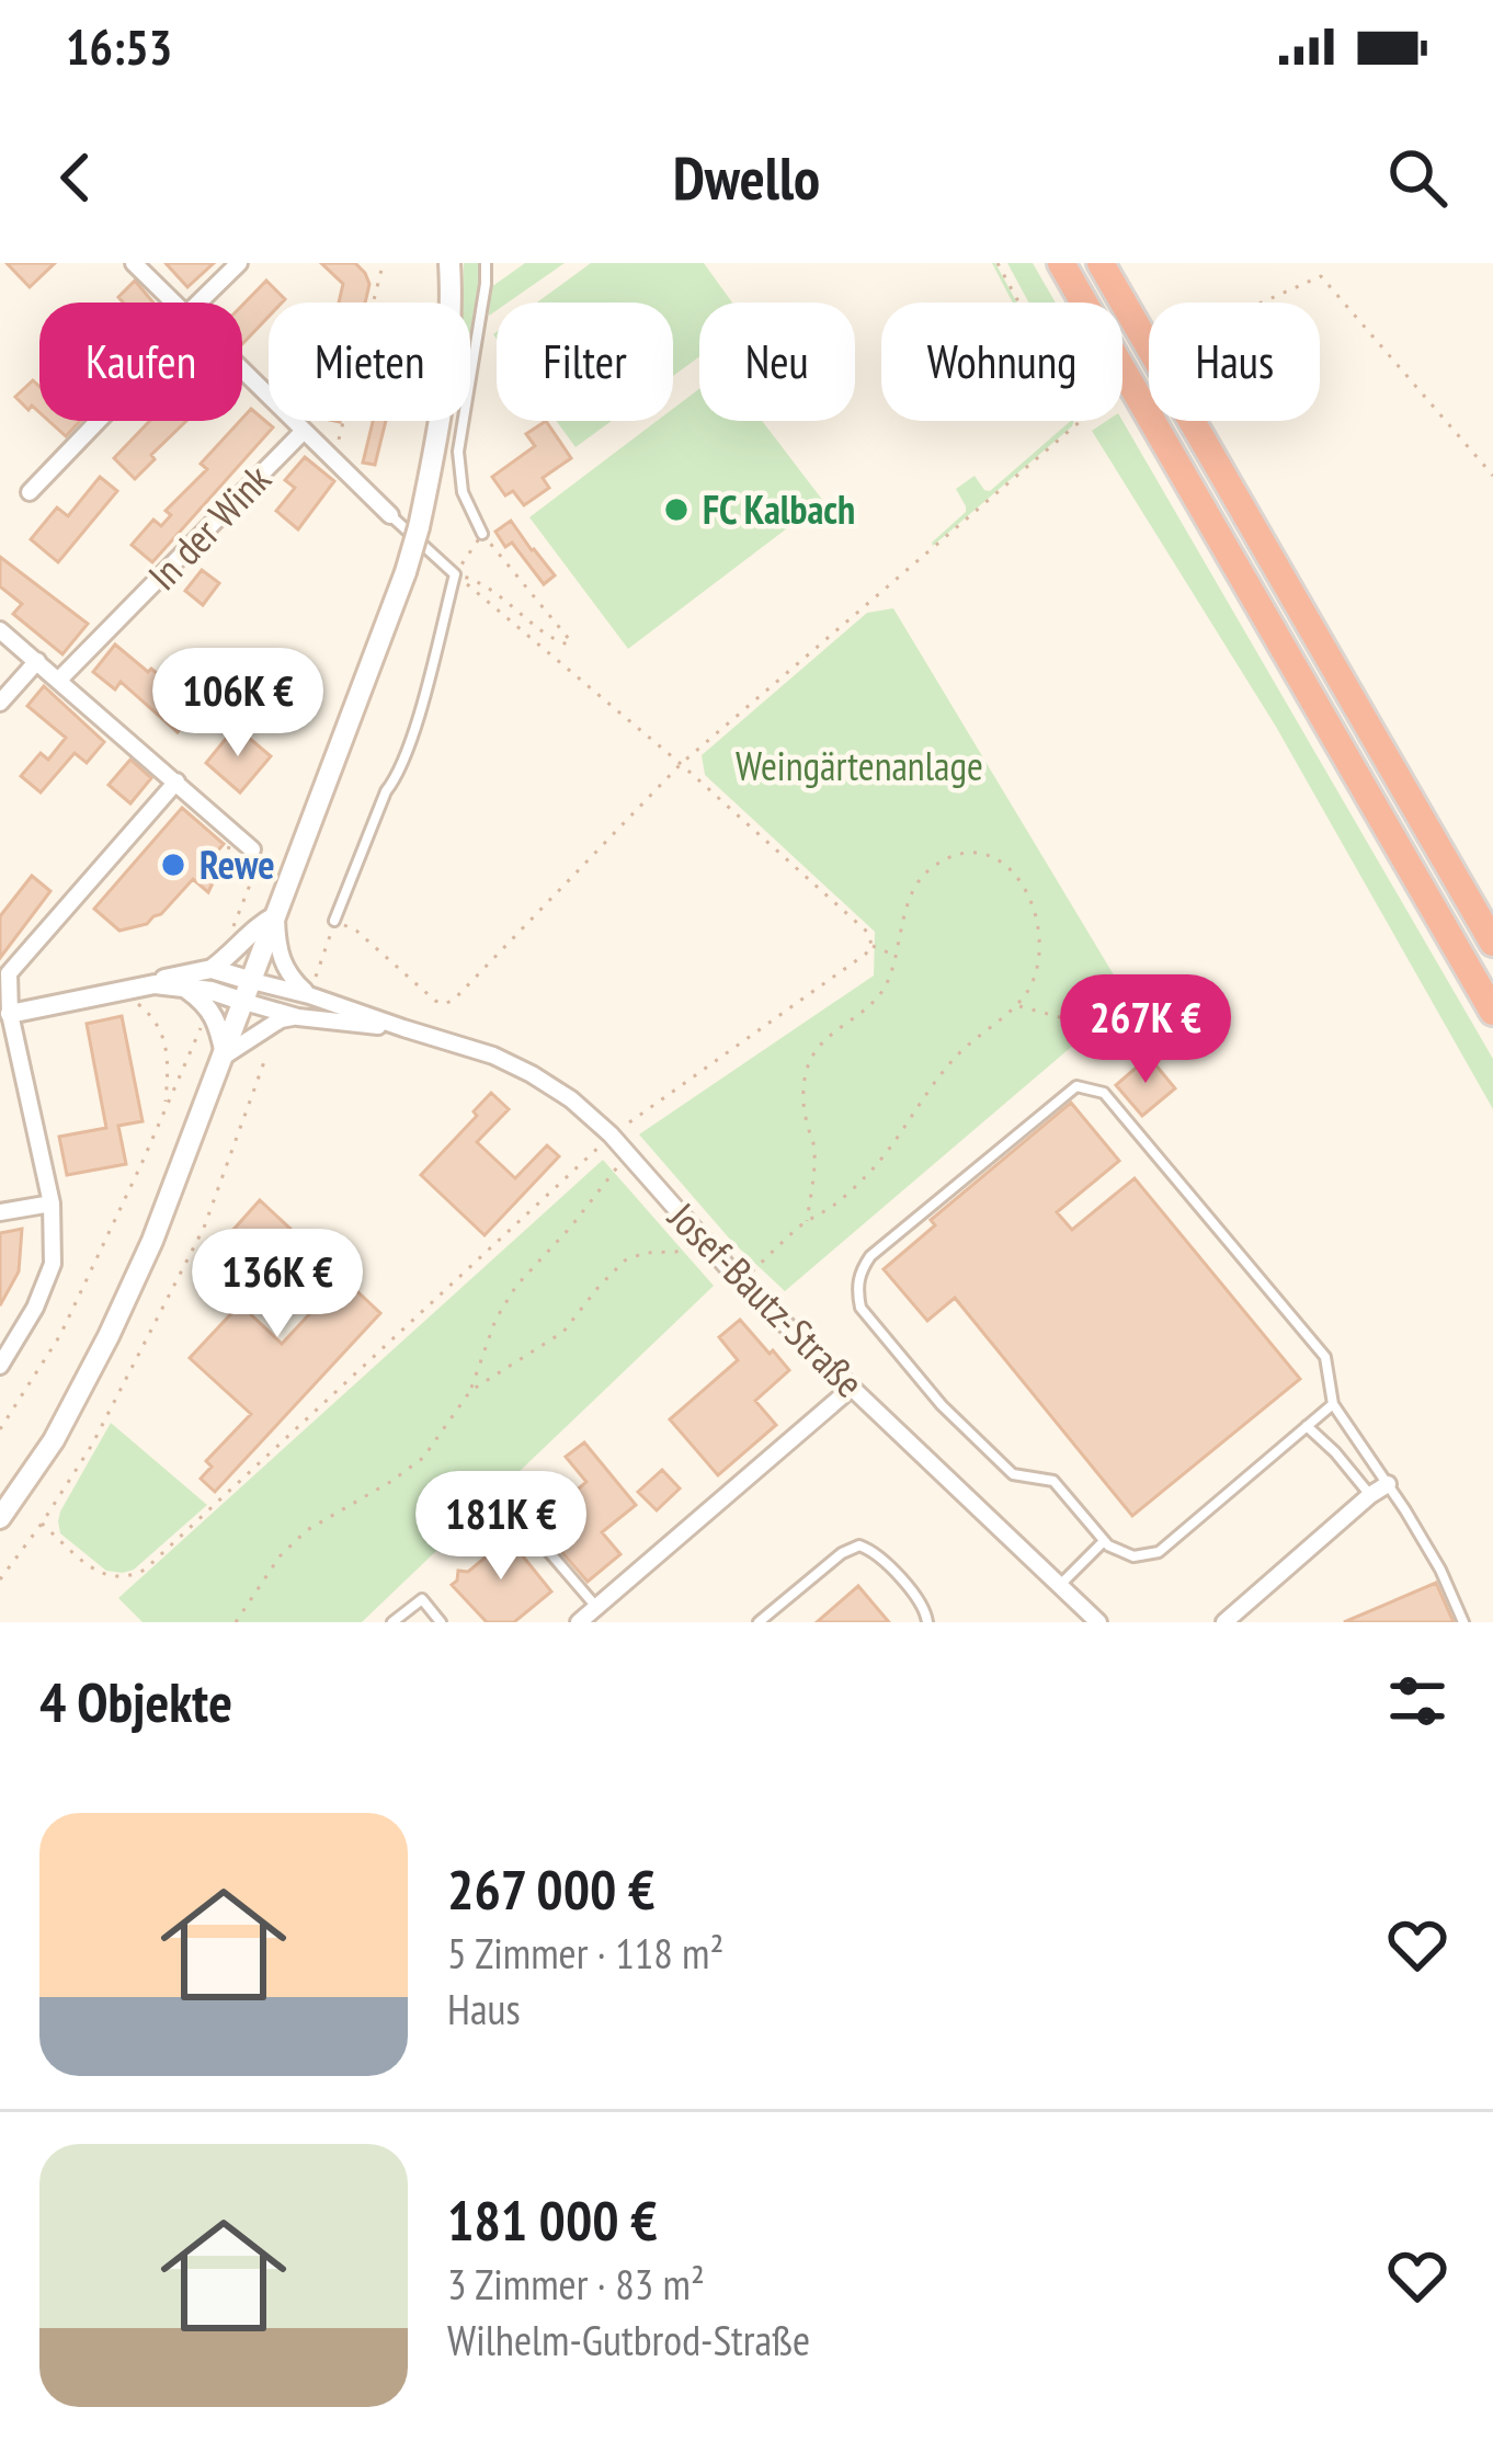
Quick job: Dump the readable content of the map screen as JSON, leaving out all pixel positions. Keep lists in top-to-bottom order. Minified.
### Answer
{"streets":{"street":["In der Wink","Josef-Bautz-Straße"]},"parks":["Weingärtenanlage"],"places":["FC Kalbach","Rewe"],"page":{"status":"16:53","header":"Dwello","chip":["Kaufen","Mieten","Filter","Neu","Wohnung","Haus"],"price":["106K €","267K €","136K €","181K €"],"heading":"4 Objekte","list":[{"name":"267 000 €","note":"5 Zimmer · 118 m² · Haus"},{"name":"181 000 €","note":"3 Zimmer · 83 m² · Wilhelm-Gutbrod-Straße"}]}}
